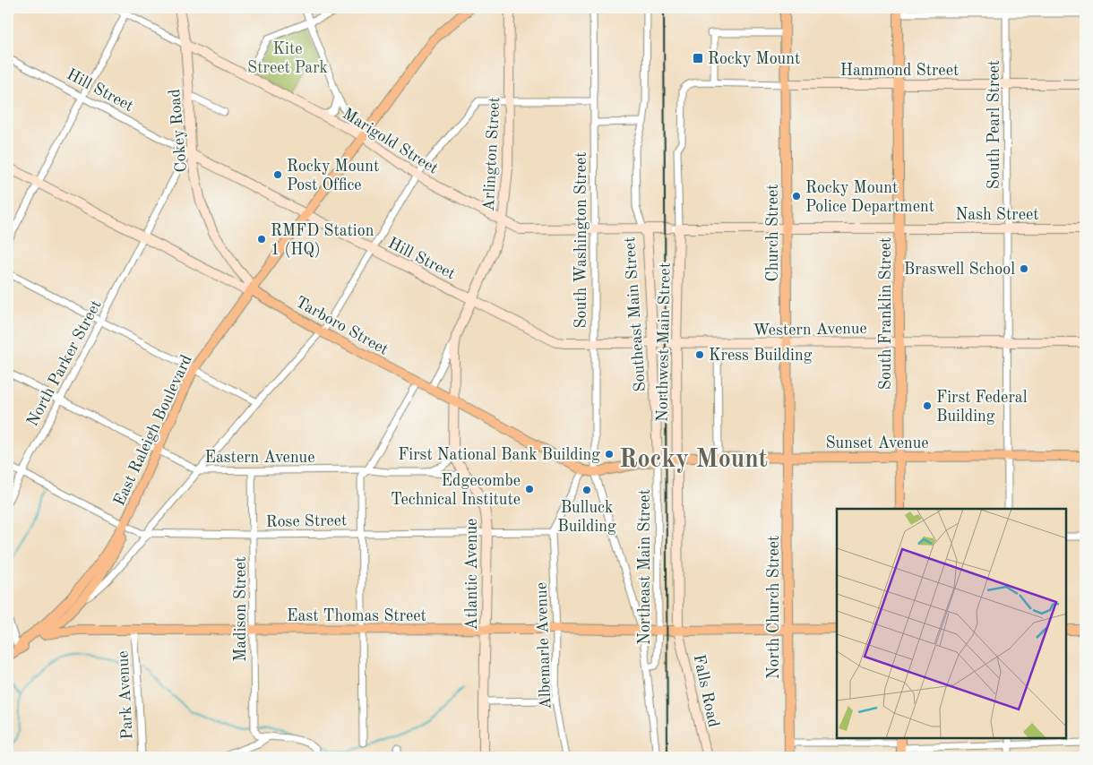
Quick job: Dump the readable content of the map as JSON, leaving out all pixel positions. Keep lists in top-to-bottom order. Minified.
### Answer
{"streets":{"main road":["Church Street","South Franklin Street","Tarboro Street","East Raleigh Boulevard","Sunset Avenue","North Church Street","East Thomas Street"],"street":["Hammond Street","Hill Street","South Pearl Street","Cokey Road","Marigold Street","Arlington Street","Nash Street","South Washington Street","Southeast Main Street","Western Avenue","Northwest Main Street","North Parker Street","Eastern Avenue","Rose Street","Northeast Main Street","Atlantic Avenue","Madison Street","Albemarle Avenue","Falls Road","Park Avenue"]},"crossings":[["Hammond Street","South Pearl Street"],["Hammond Street","Church Street"],["Hammond Street","South Franklin Street"],["Hammond Street","Northwest Main Street"],["Hill Street","Cokey Road"],["Hill Street","Arlington Street"],["Hill Street","South Washington Street"],["Hill Street","Southeast Main Street"],["Hill Street","Western Avenue"],["Hill Street","Northwest Main Street"],["Hill Street","North Parker Street"],["Hill Street","East Raleigh Boulevard"],["South Pearl Street","Nash Street"],["South Pearl Street","Western Avenue"],["South Pearl Street","Sunset Avenue"],["Cokey Road","Marigold Street"],["Cokey Road","Tarboro Street"],["Cokey Road","North Parker Street"],["Cokey Road","East Raleigh Boulevard"],["Marigold Street","Arlington Street"],["Marigold Street","Nash Street"],["Marigold Street","South Washington Street"],["Marigold Street","Southeast Main Street"],["Marigold Street","East Raleigh Boulevard"],["Arlington Street","Tarboro Street"],["Arlington Street","Atlantic Avenue"],["Nash Street","Church Street"],["Nash Street","South Franklin Street"],["Nash Street","Northwest Main Street"],["Church Street","Western Avenue"],["Church Street","Sunset Avenue"],["Church Street","North Church Street"],["South Washington Street","Tarboro Street"],["South Washington Street","Northeast Main Street"],["South Washington Street","East Thomas Street"],["South Franklin Street","Western Avenue"],["South Franklin Street","Sunset Avenue"],["Southeast Main Street","Tarboro Street"],["Southeast Main Street","Northeast Main Street"],["Tarboro Street","Northwest Main Street"],["Tarboro Street","North Parker Street"],["Tarboro Street","East Raleigh Boulevard"],["Tarboro Street","Sunset Avenue"],["Tarboro Street","Northeast Main Street"],["Tarboro Street","Atlantic Avenue"],["Western Avenue","Northwest Main Street"],["Northwest Main Street","Sunset Avenue"],["Northwest Main Street","East Thomas Street"],["Northwest Main Street","Falls Road"],["North Parker Street","Eastern Avenue"],["North Parker Street","Rose Street"],["East Raleigh Boulevard","Eastern Avenue"],["East Raleigh Boulevard","Rose Street"],["East Raleigh Boulevard","East Thomas Street"],["Sunset Avenue","North Church Street"],["Eastern Avenue","Atlantic Avenue"],["Eastern Avenue","Madison Street"],["Rose Street","Atlantic Avenue"],["Rose Street","Madison Street"],["Rose Street","Albemarle Avenue"],["Northeast Main Street","East Thomas Street"],["Atlantic Avenue","East Thomas Street"],["North Church Street","East Thomas Street"],["Madison Street","East Thomas Street"],["East Thomas Street","Albemarle Avenue"],["East Thomas Street","Falls Road"],["East Thomas Street","Park Avenue"]],"districts":["Rocky Mount"],"parks":["Kite Street Park"],"places":{"transit":["Rocky Mount"],"other":["Rocky Mount Post Office","Rocky Mount Police Department","RMFD Station 1 (HQ)","Braswell School","Kress Building","First Federal Building","First National Bank Building","Edgecombe Technical Institute","Bulluck Building"]}}
